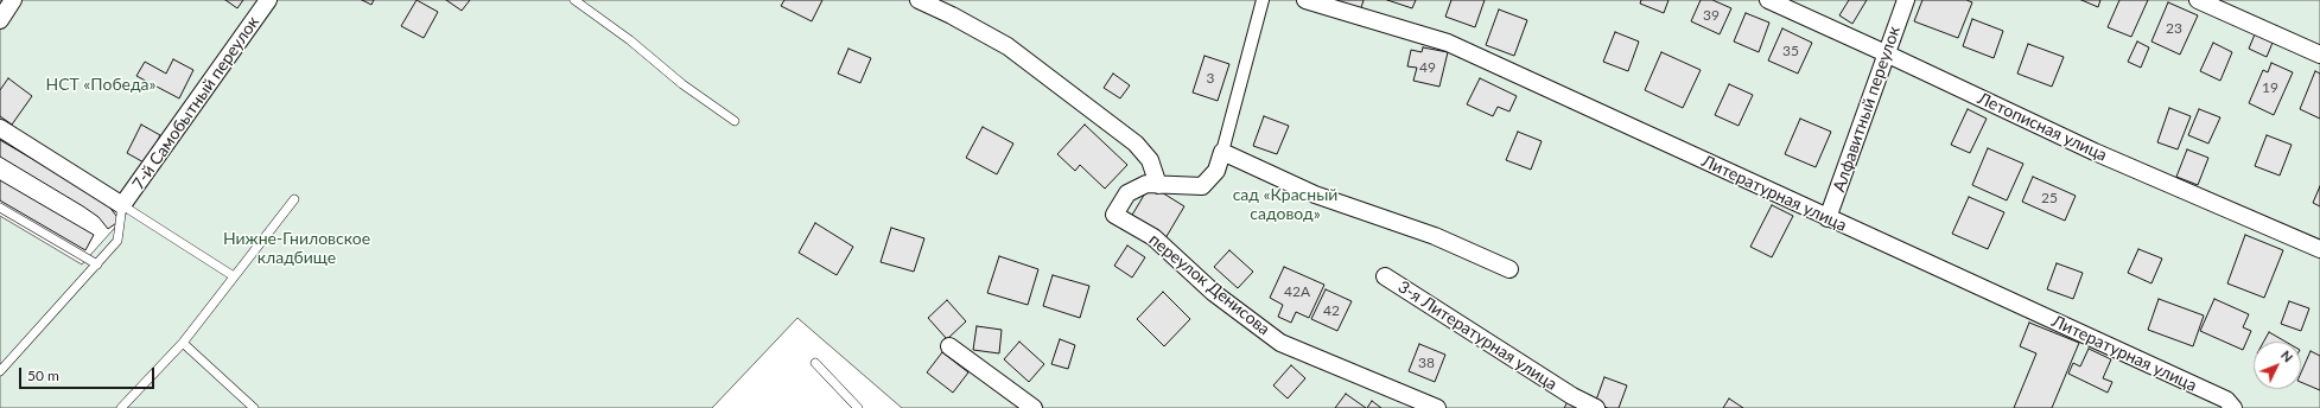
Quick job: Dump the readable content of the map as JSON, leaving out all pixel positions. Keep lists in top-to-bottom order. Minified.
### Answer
{"streets":{"street":["7-й Самобытный переулок","Алфавитный переулок","Летописная улица","Литературная улица","переулок Денисова","3-я Литературная улица"]},"crossings":[["Алфавитный переулок","Летописная улица"],["Алфавитный переулок","Литературная улица"]],"parks":["НСТ «Победа»","сад «Красный садовод»","Нижне-Гниловское кладбище"],"house_numbers":["39","23","35","49","3","19","25","42А","42","38"],"scale_bar":"50 m","north":"top right"}
